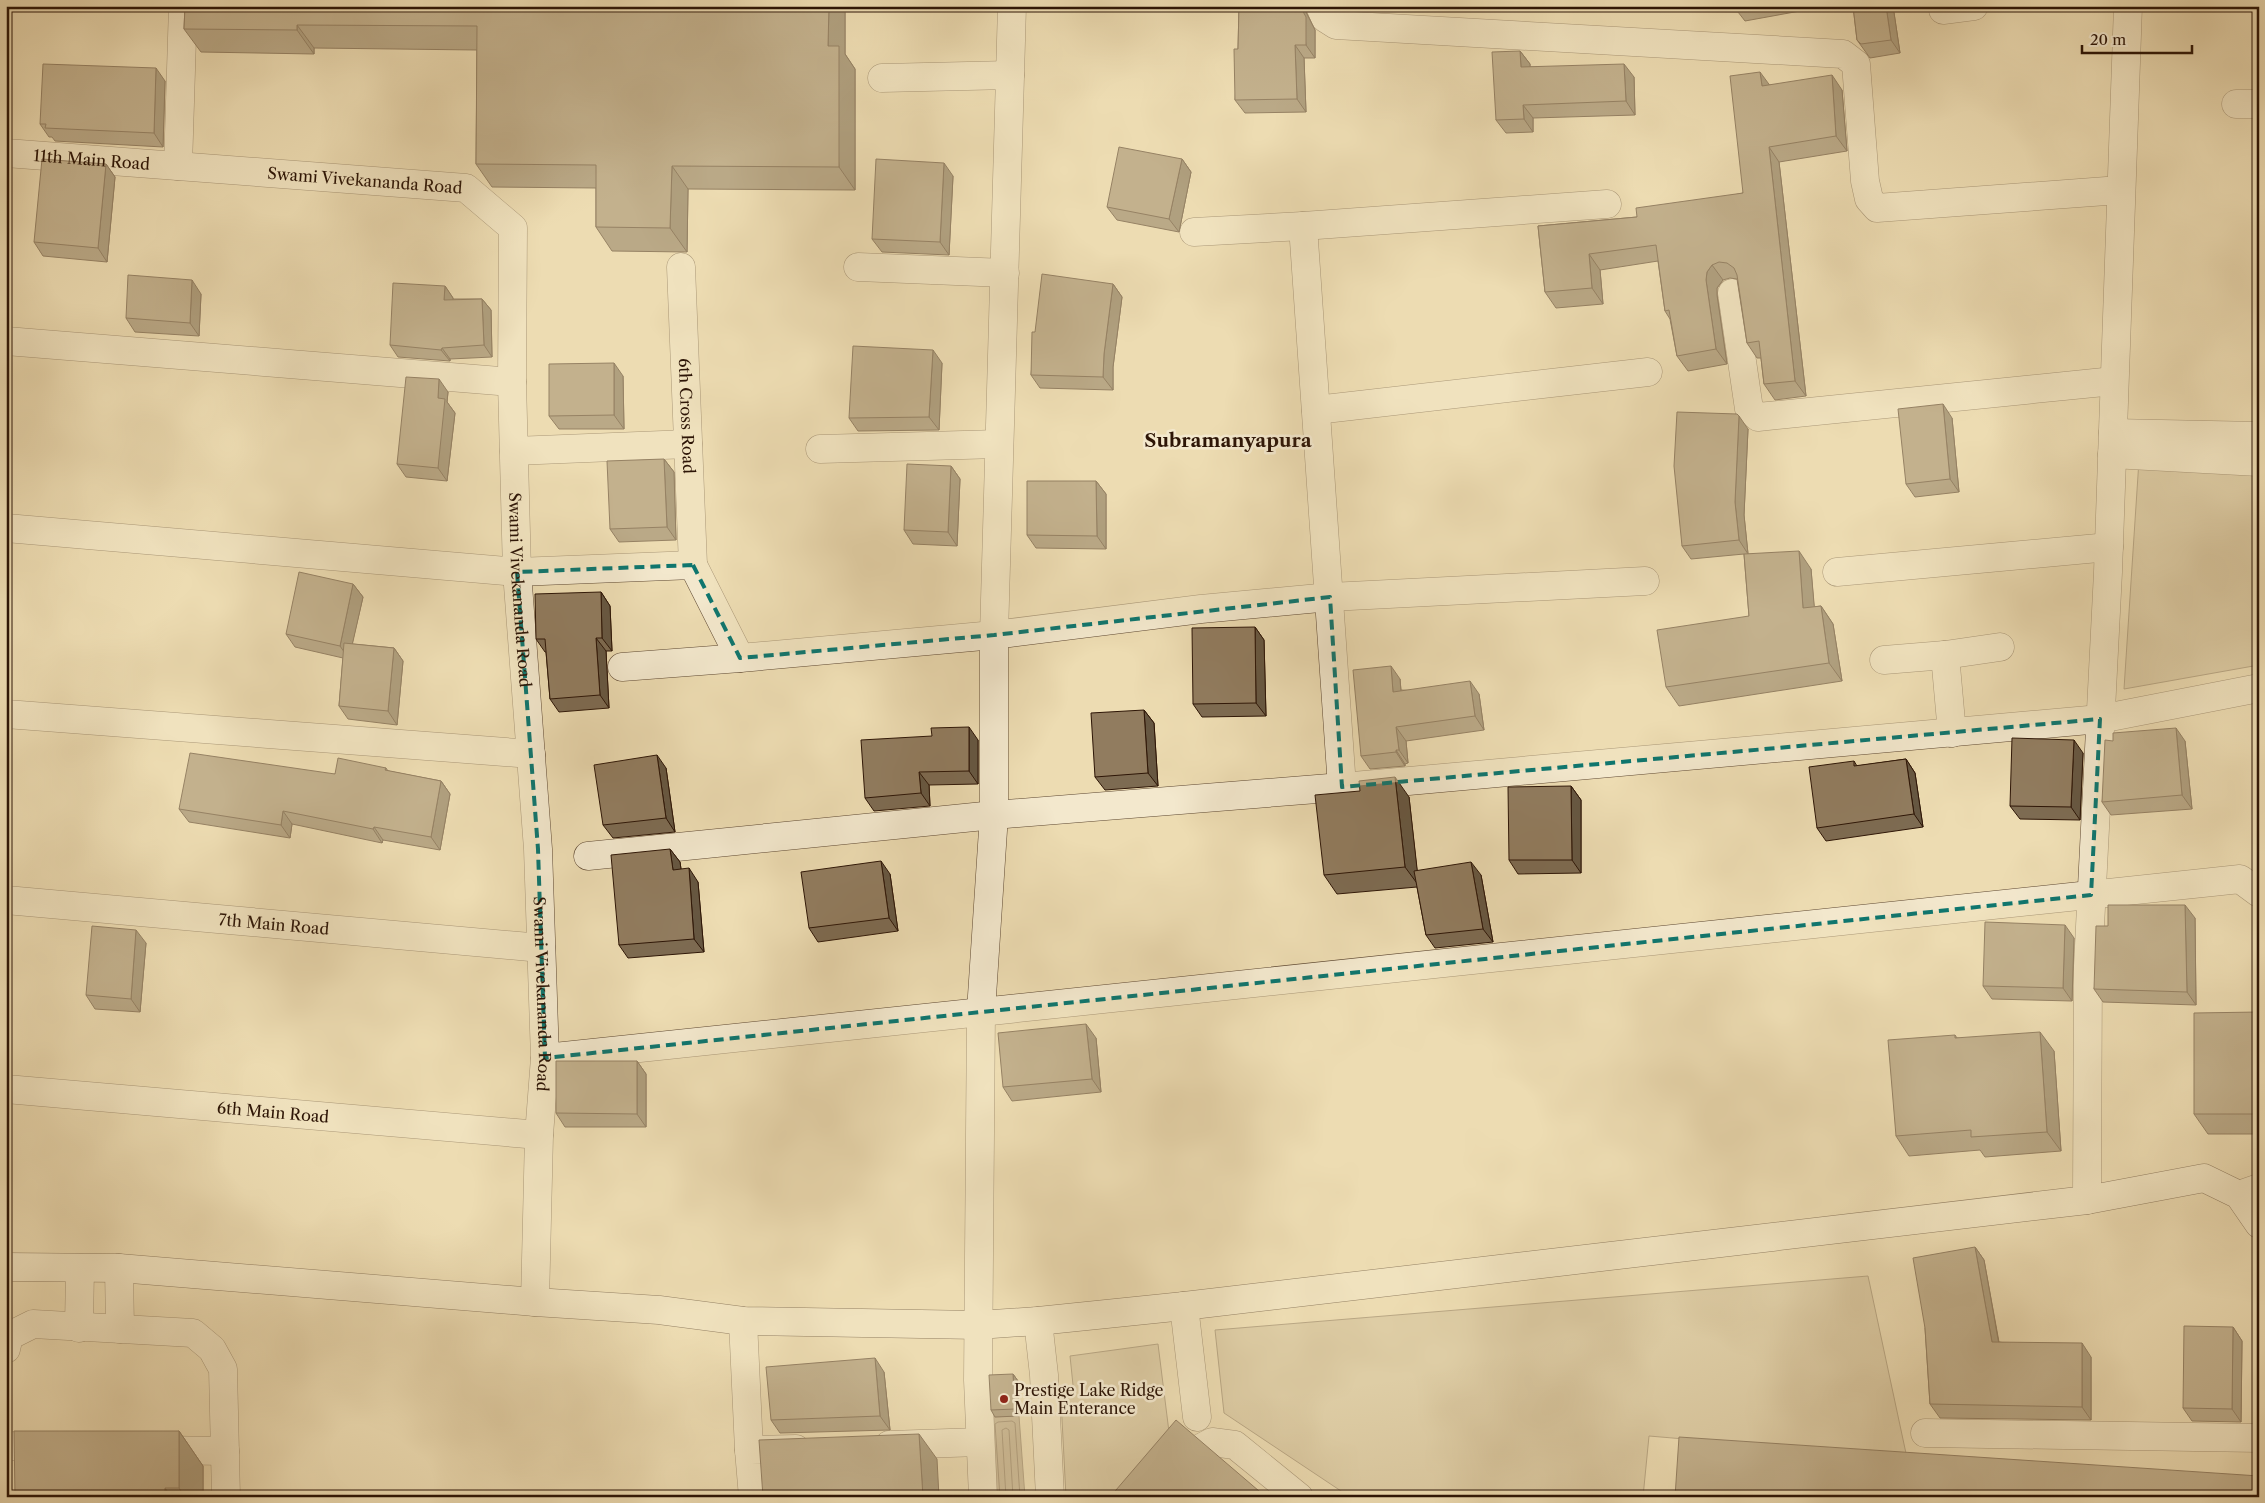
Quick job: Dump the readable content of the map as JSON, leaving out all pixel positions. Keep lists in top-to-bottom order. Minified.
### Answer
{"streets":{"street":["11th Main Road","Swami Vivekananda Road","6th Cross Road","7th Main Road","6th Main Road"]},"crossings":[["11th Main Road","Swami Vivekananda Road"],["Swami Vivekananda Road","7th Main Road"],["Swami Vivekananda Road","6th Main Road"]],"districts":["Subramanyapura"],"places":["Prestige Lake Ridge Main Enterance"],"scale_bar":"20 m"}
